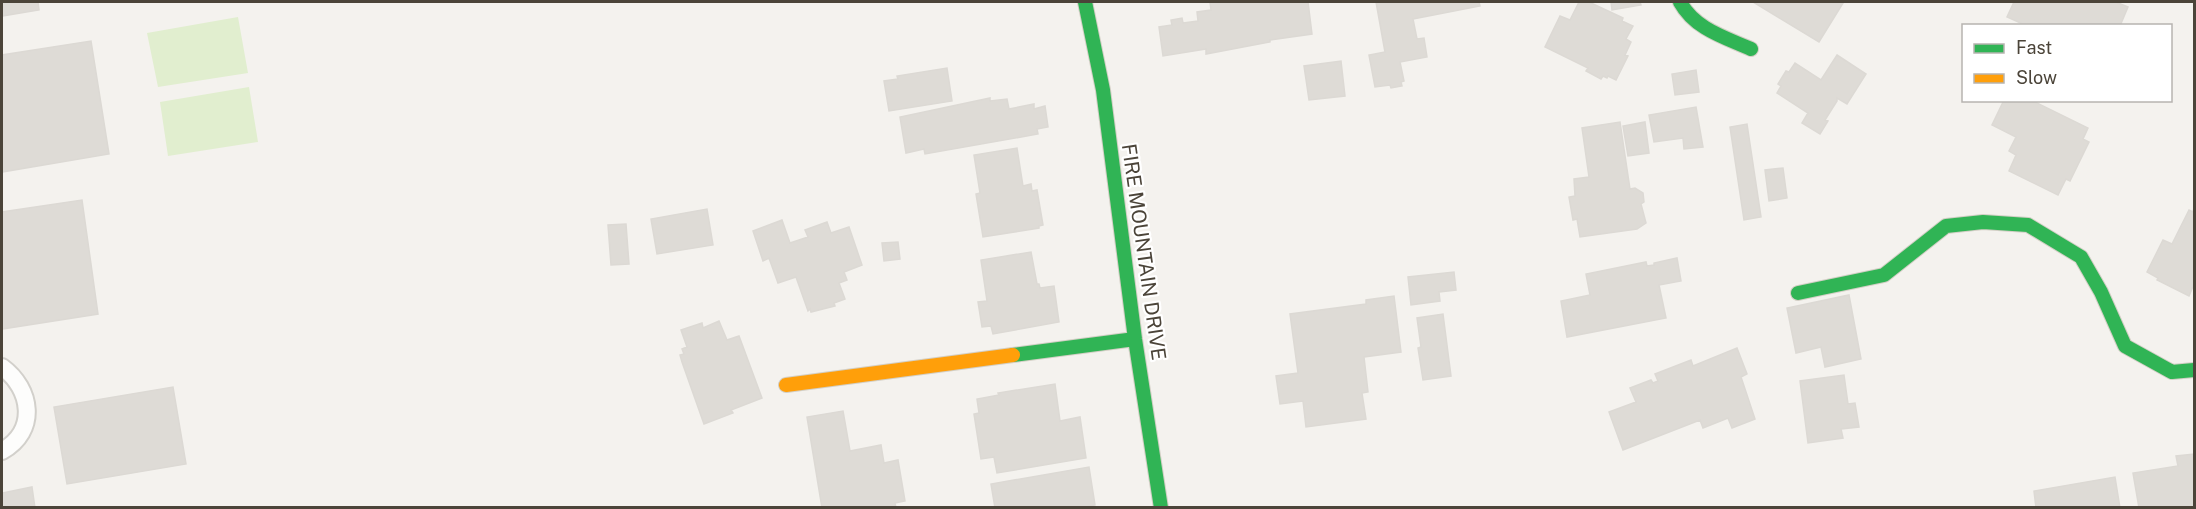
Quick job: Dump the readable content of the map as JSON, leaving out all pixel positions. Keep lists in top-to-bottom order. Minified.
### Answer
{"streets":{"street":["FIRE MOUNTAIN DRIVE"]},"legend":["Fast","Slow"]}
